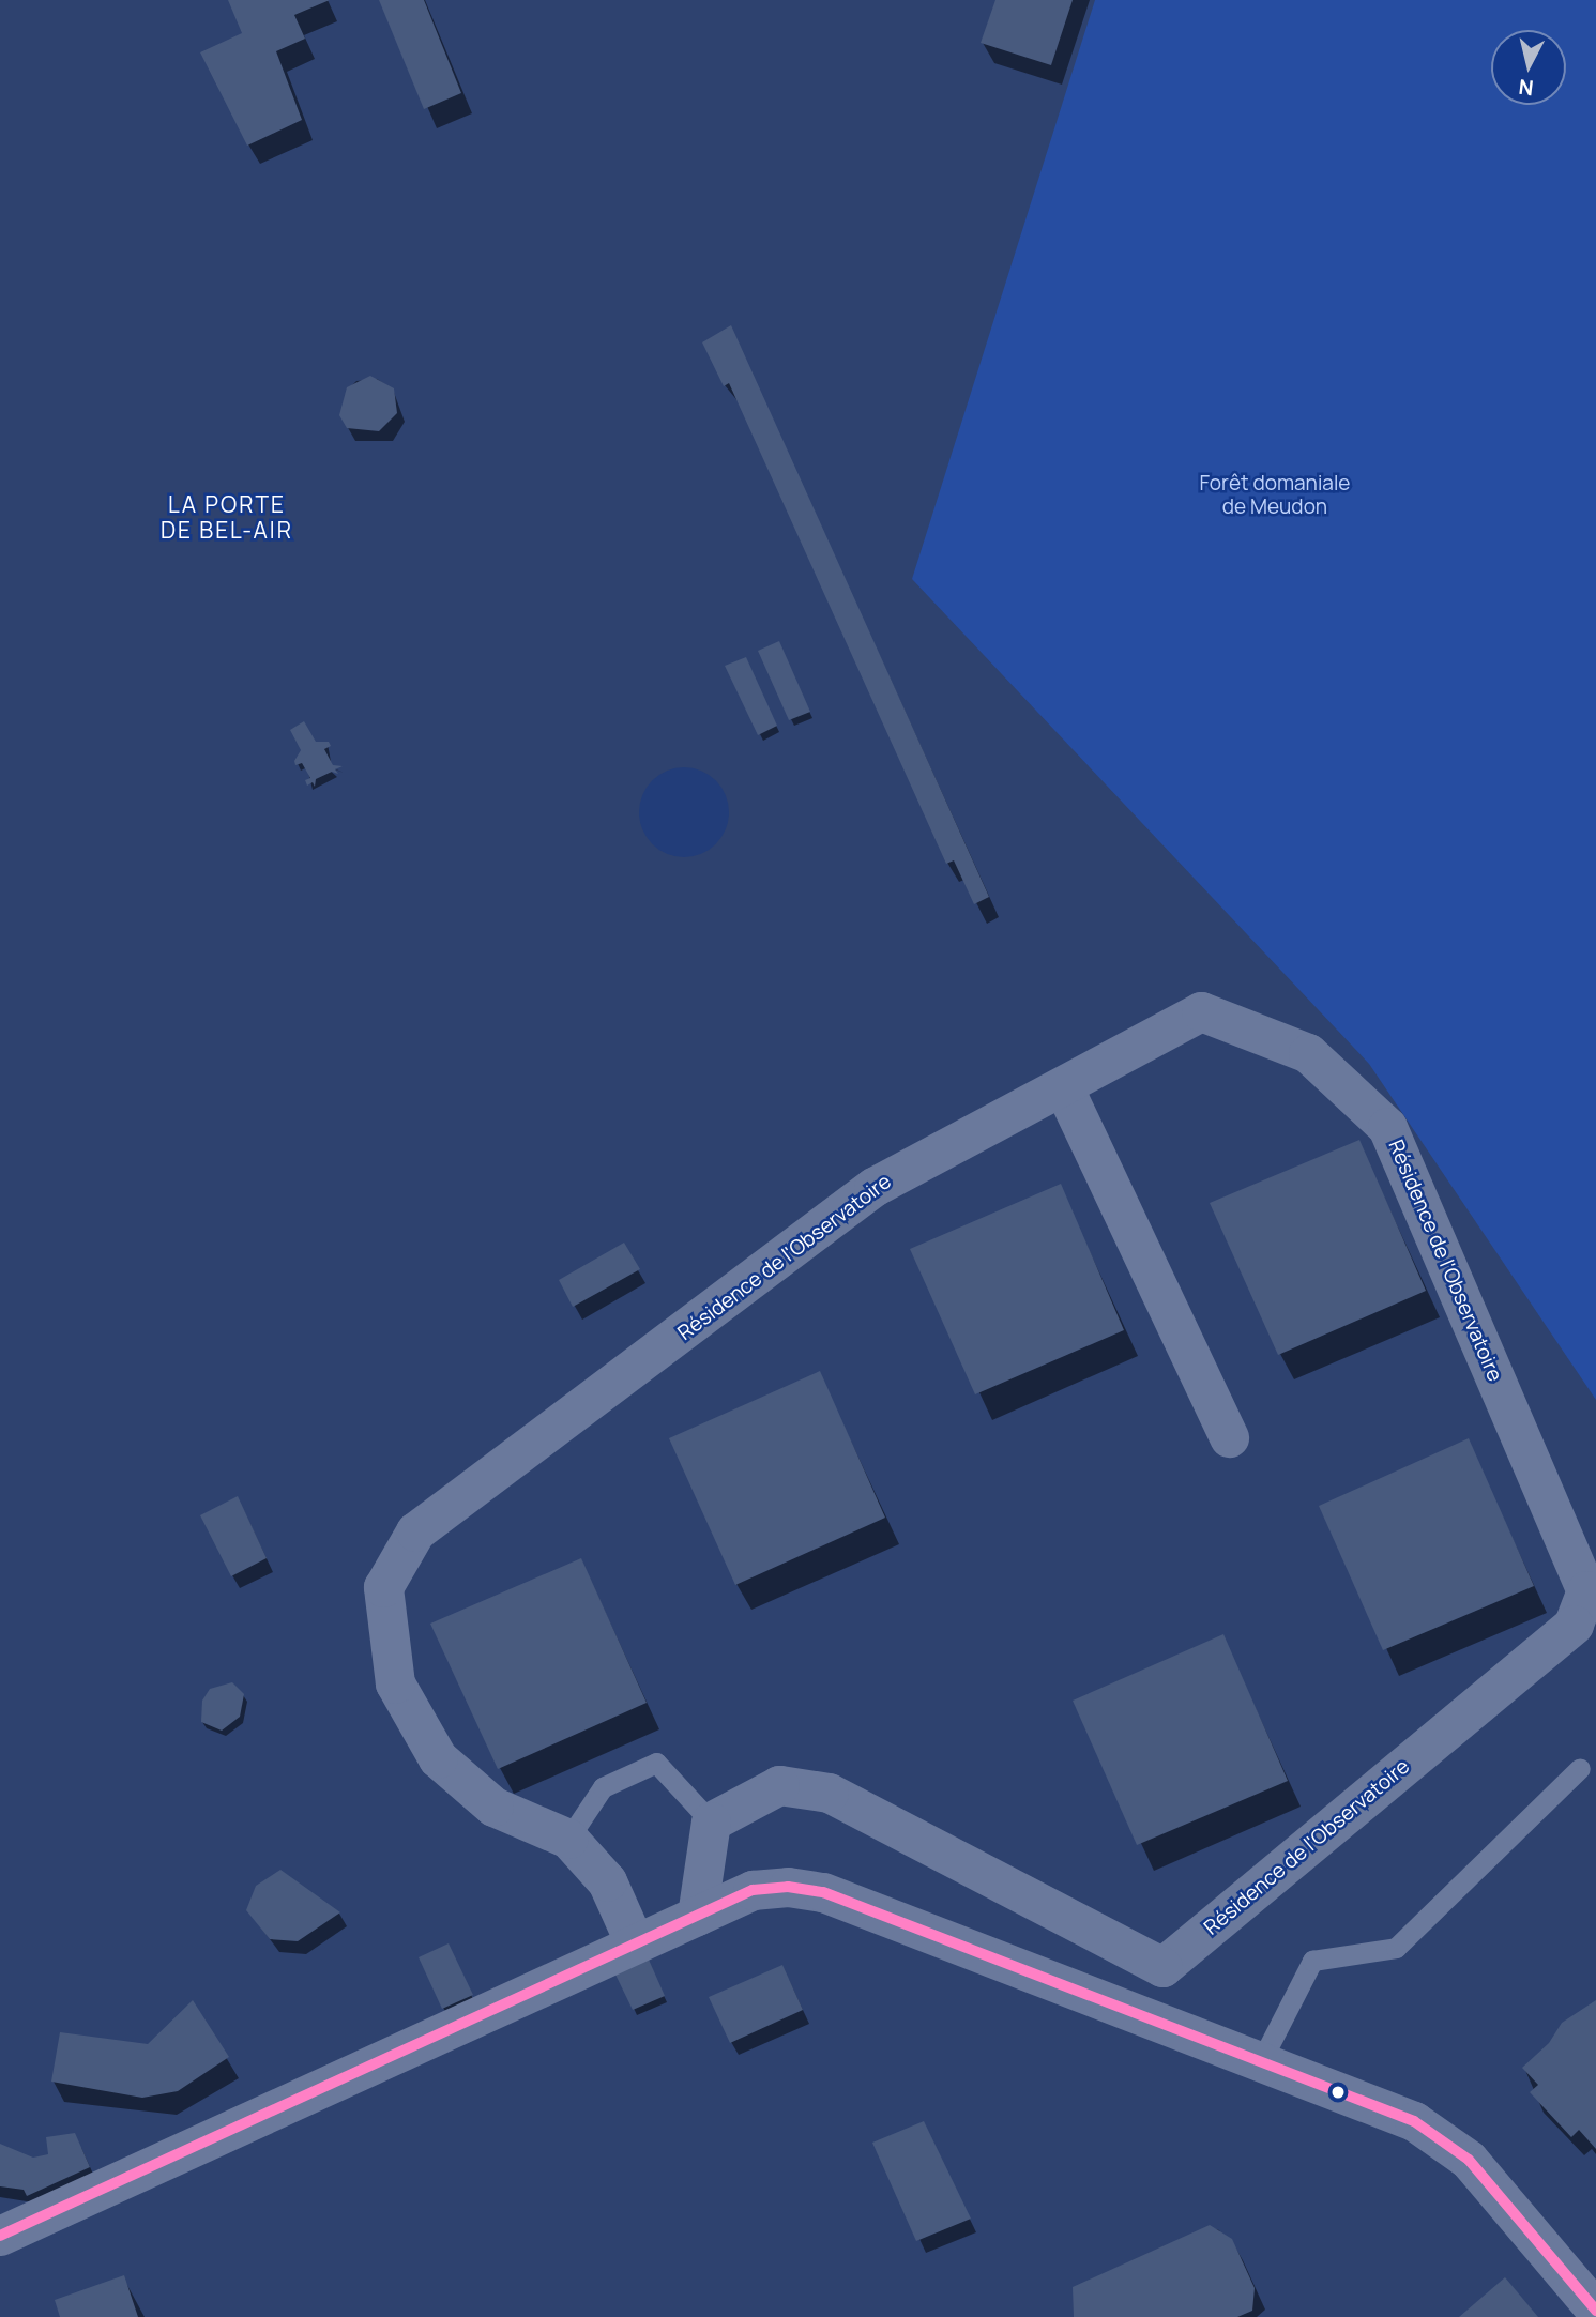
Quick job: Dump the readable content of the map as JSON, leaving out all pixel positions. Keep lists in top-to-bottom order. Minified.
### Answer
{"streets":{"street":["Résidence de l'Observatoire"]},"districts":["LA PORTE DE BEL-AIR"],"parks":["Forêt domaniale de Meudon"],"north":"bottom"}
